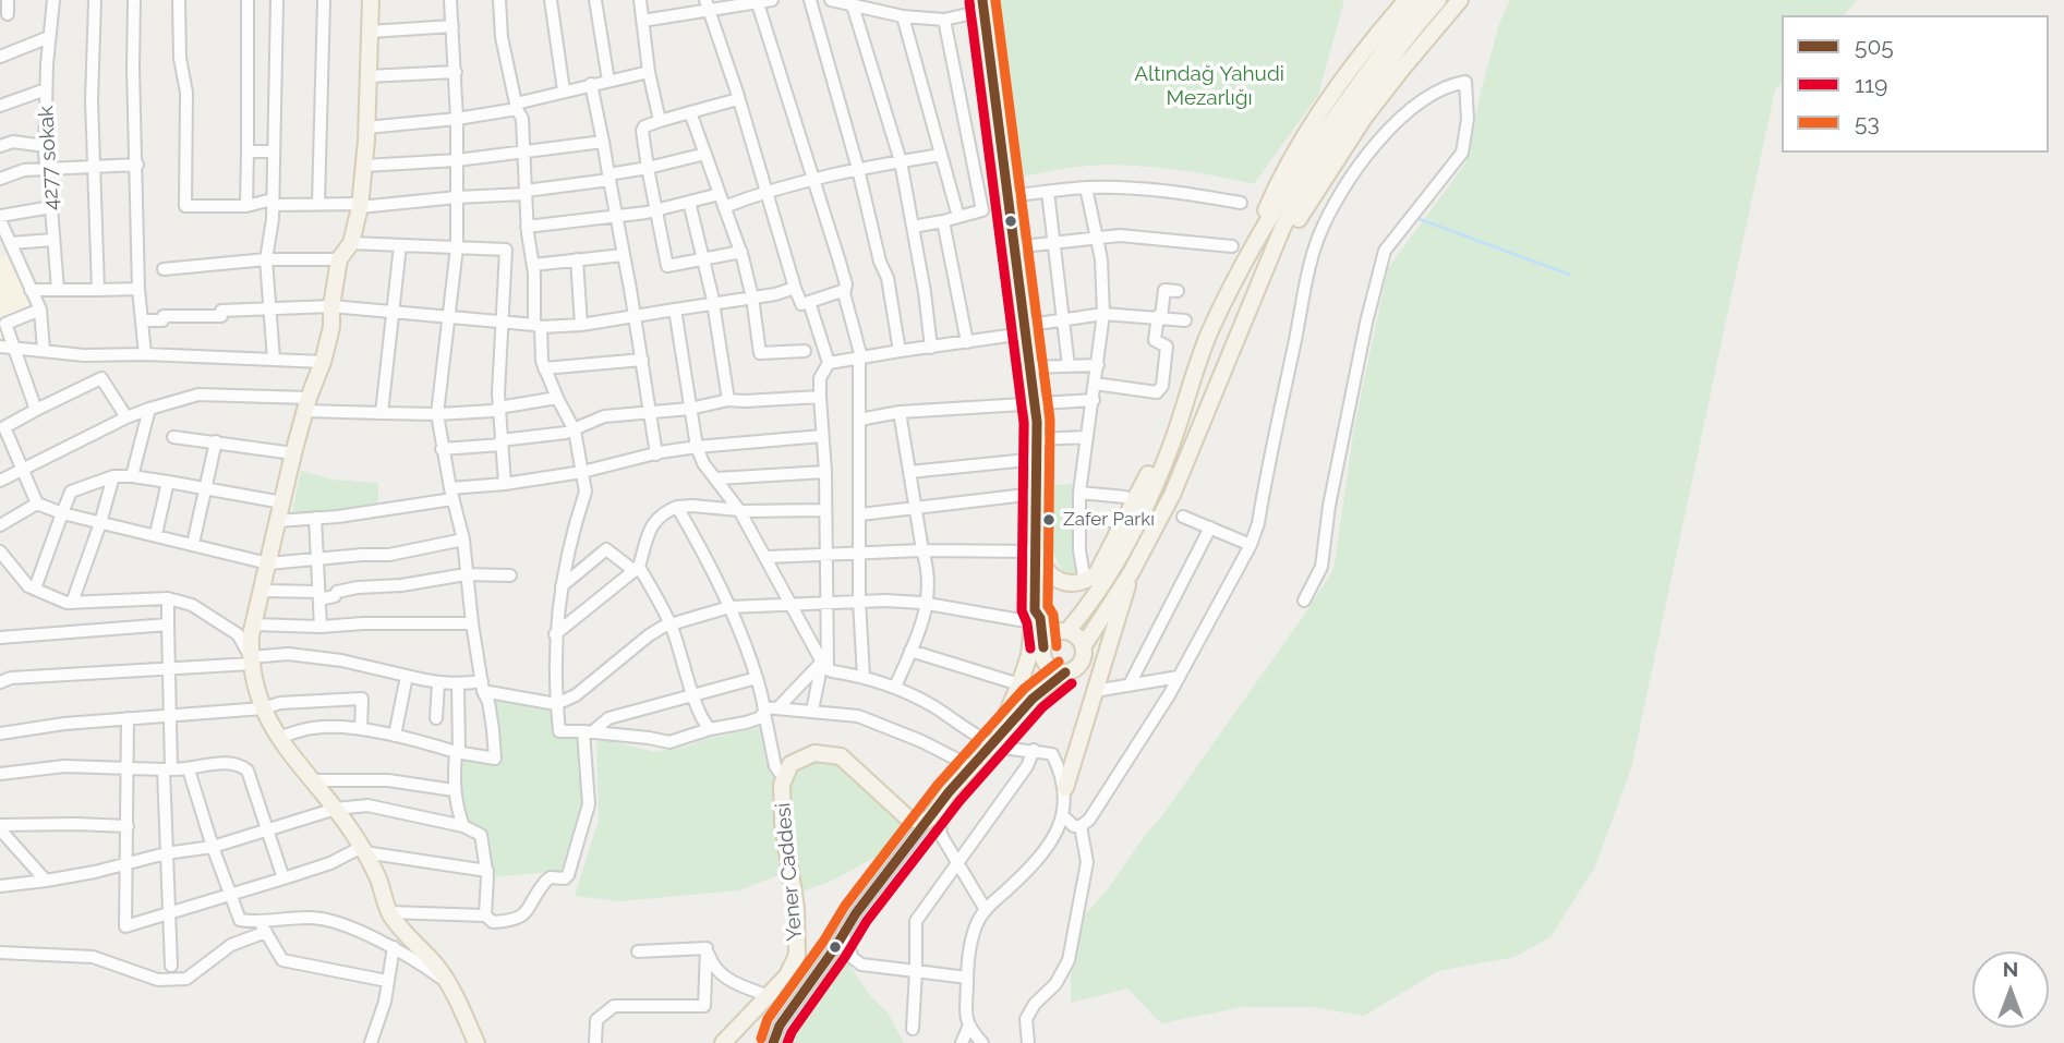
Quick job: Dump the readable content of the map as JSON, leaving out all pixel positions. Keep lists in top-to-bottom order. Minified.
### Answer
{"streets":{"main road":["Yener Caddesi"],"street":["4277 sokak"]},"parks":["Altındağ Yahudi Mezarlığı"],"places":["Zafer Parkı"],"lines":["transit line 505","transit line 53","transit line 119"],"legend":["505","119","53"],"north":"top"}
